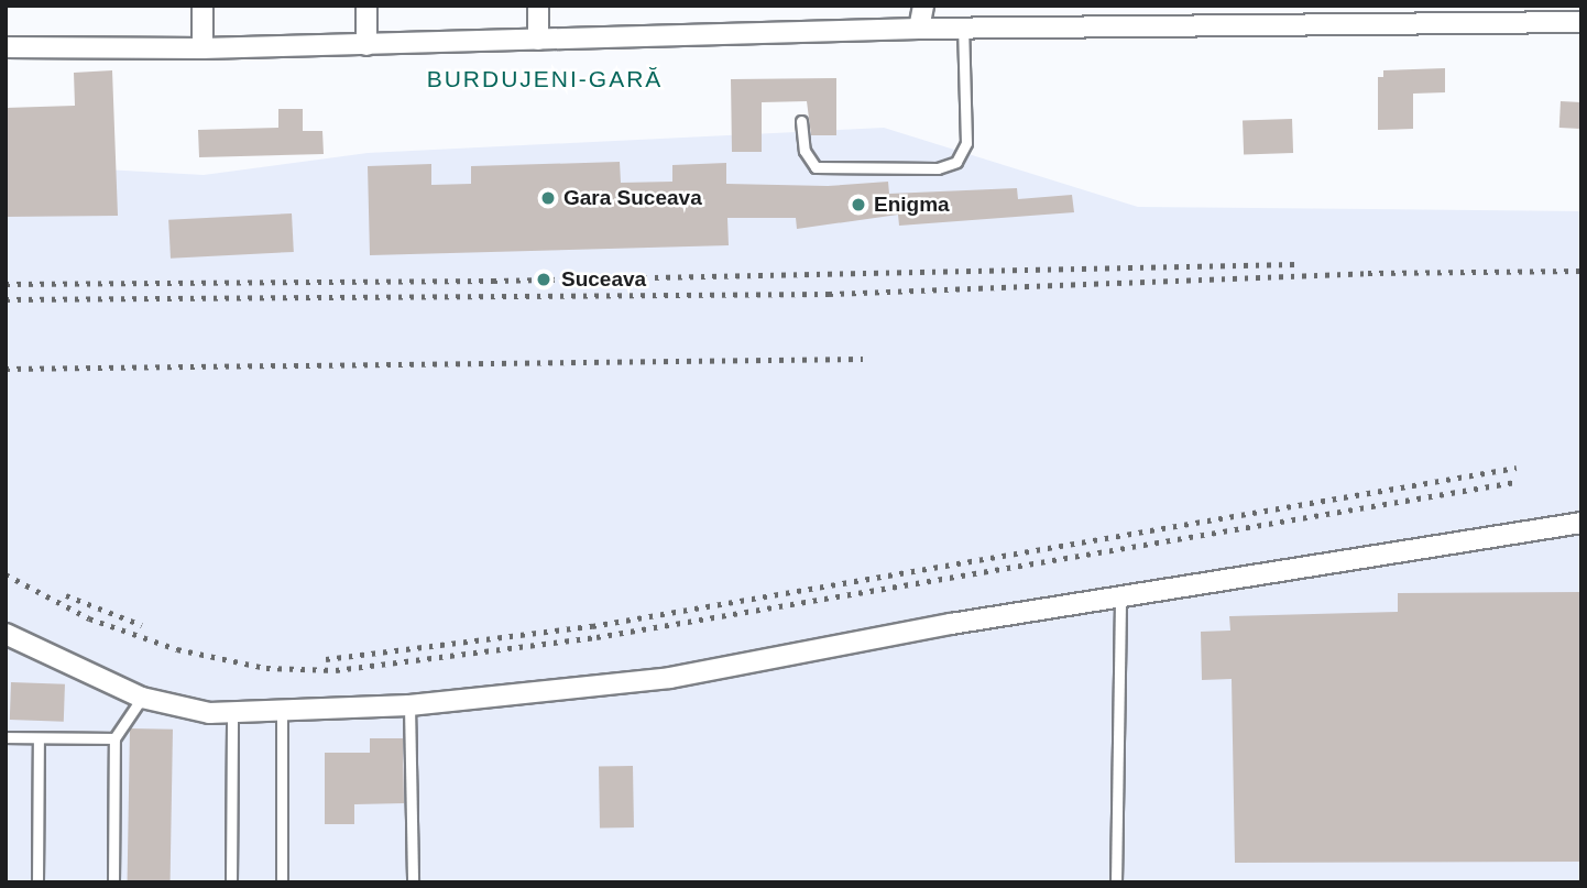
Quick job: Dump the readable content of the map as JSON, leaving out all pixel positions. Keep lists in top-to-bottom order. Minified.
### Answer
{"districts":["BURDUJENI-GARĂ"],"places":["Gara Suceava","Enigma","Suceava"]}
